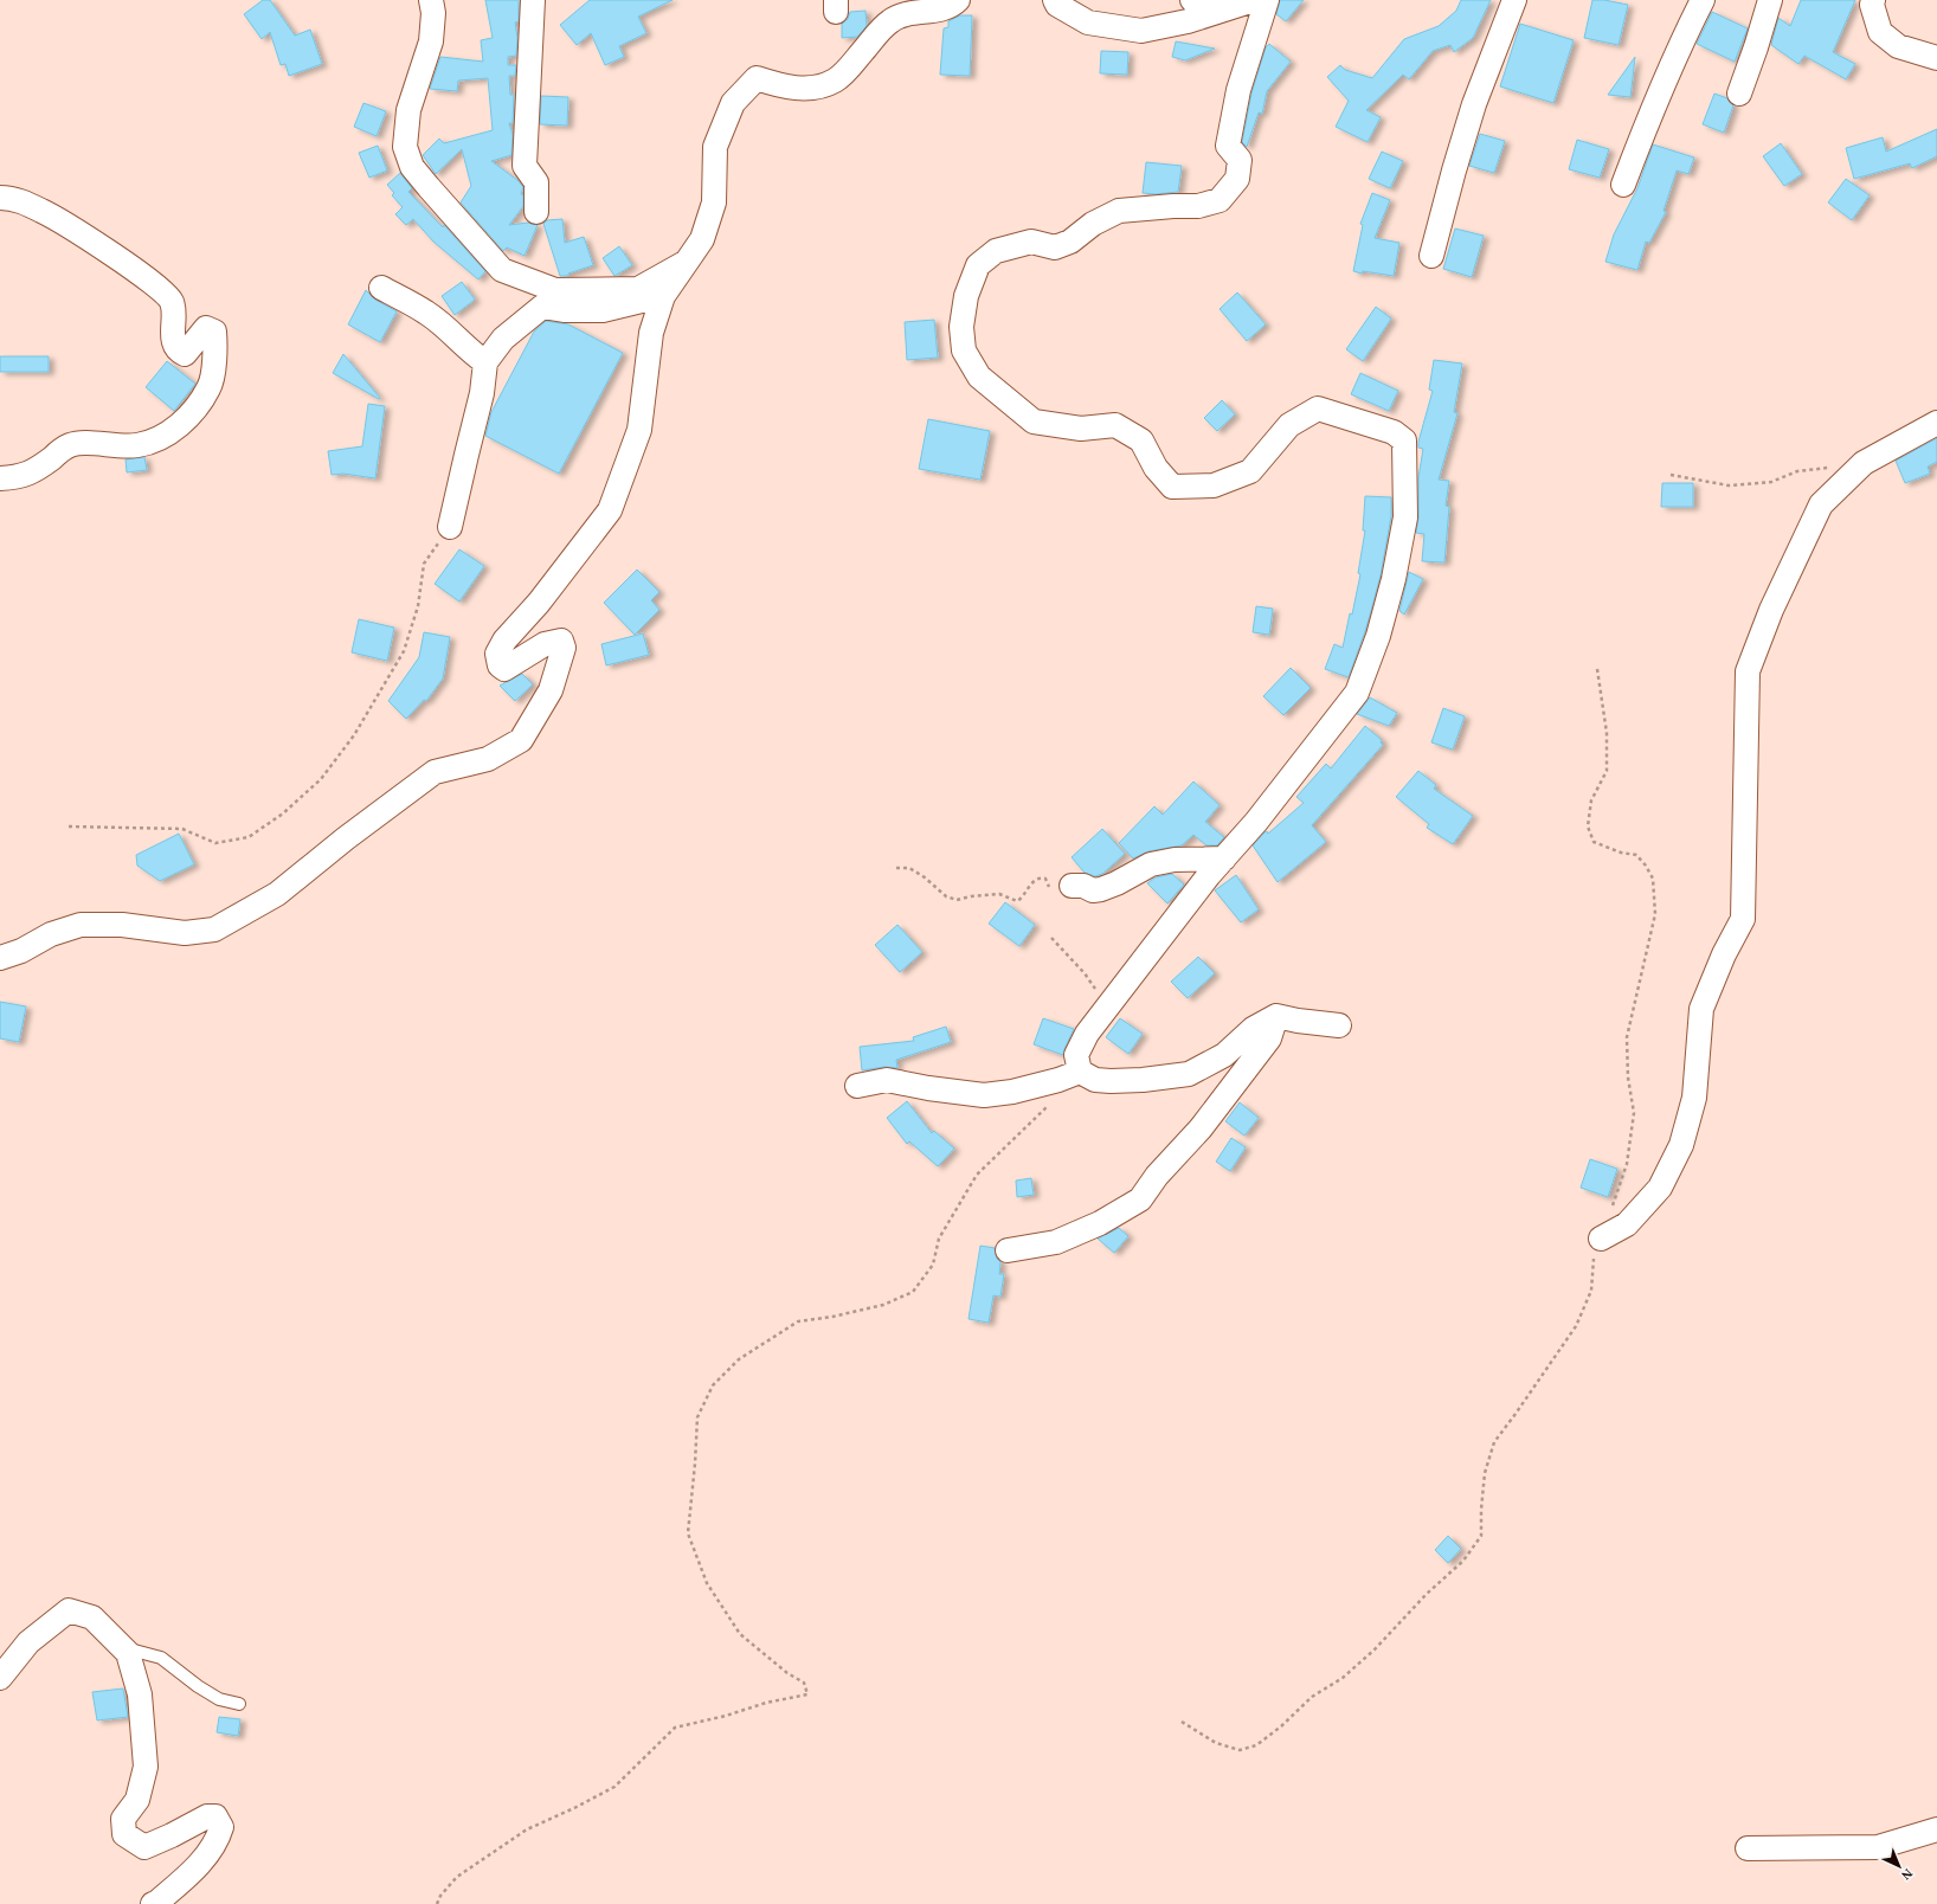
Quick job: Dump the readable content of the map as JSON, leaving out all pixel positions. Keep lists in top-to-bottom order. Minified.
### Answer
{"north":"bottom right"}
